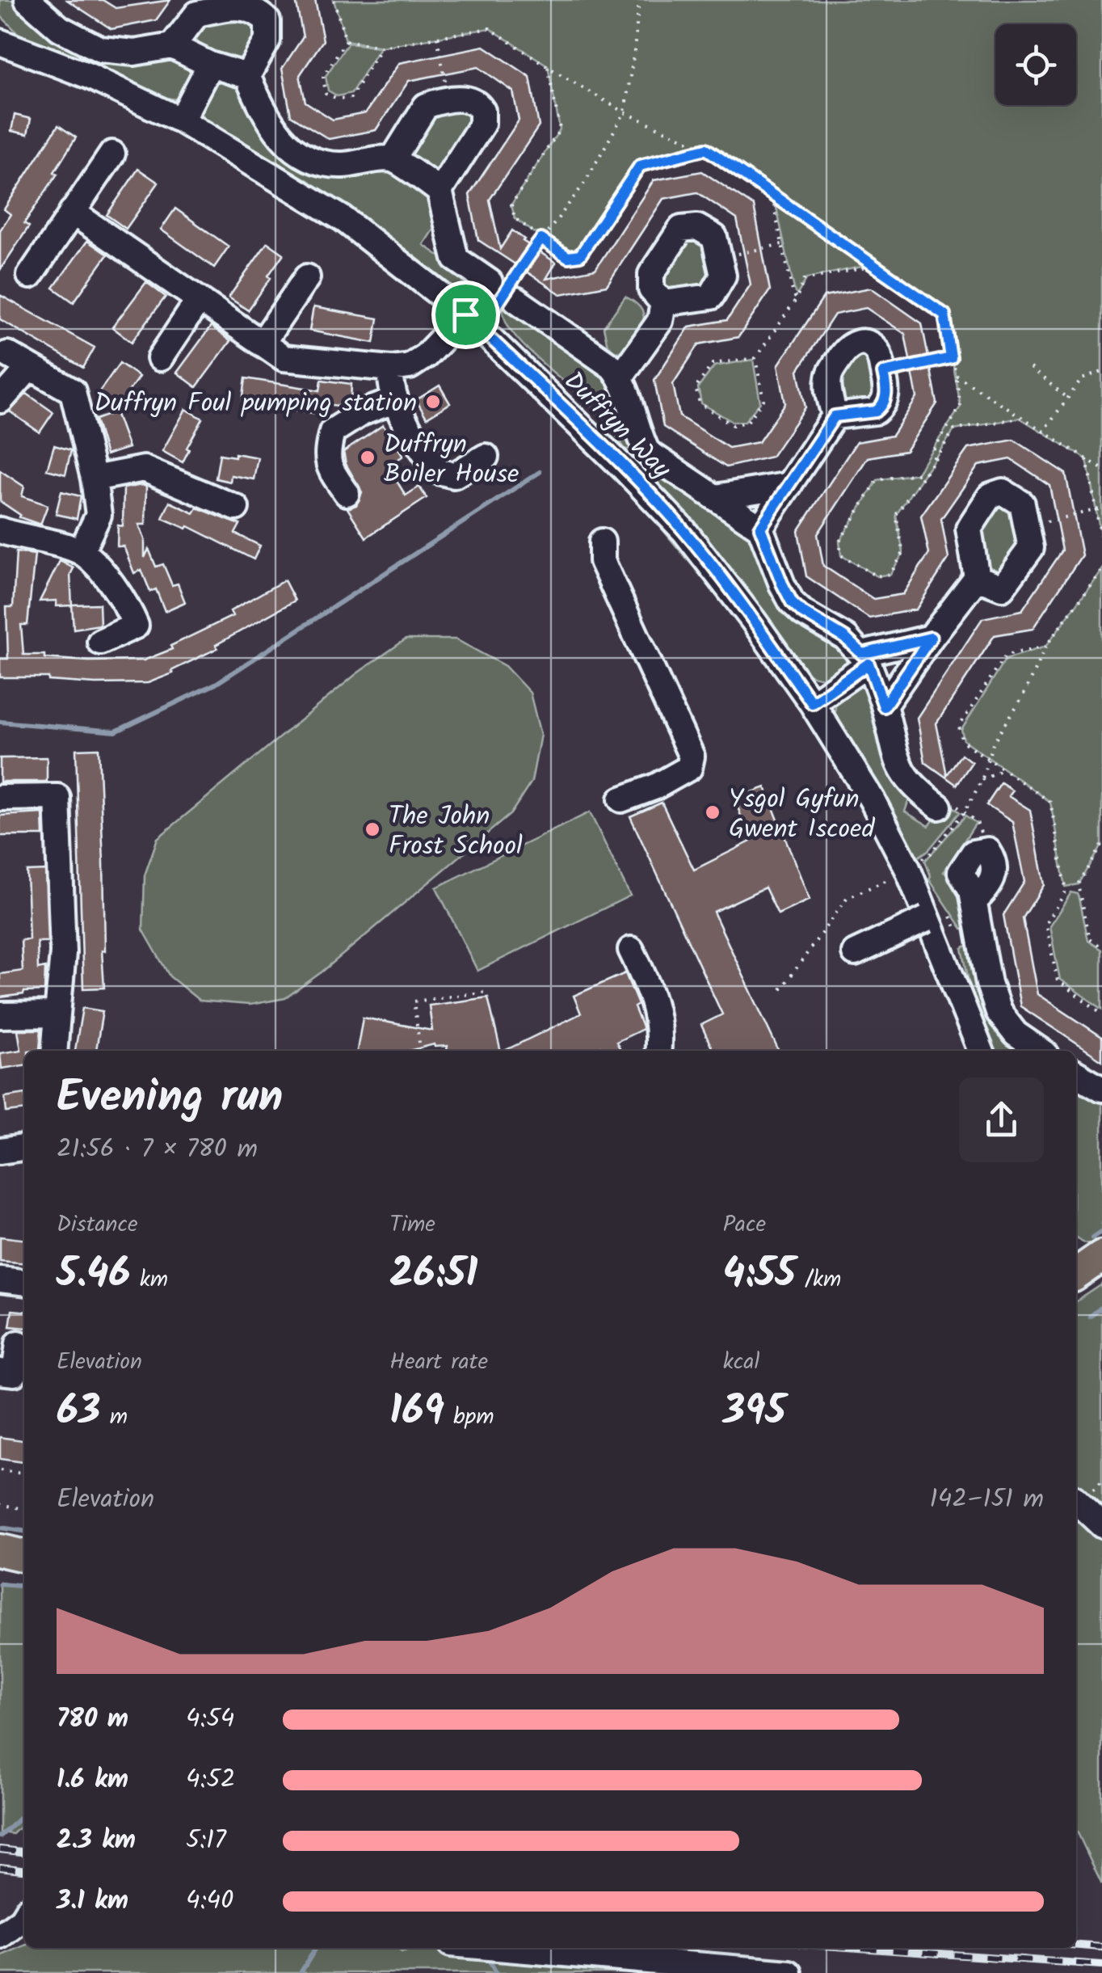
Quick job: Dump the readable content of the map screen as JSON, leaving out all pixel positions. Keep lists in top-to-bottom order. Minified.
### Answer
{"streets":{"street":["Duffryn Way"]},"places":["Duffryn Foul pumping station","Duffryn Boiler House","Ysgol Gyfun Gwent Iscoed","The John Frost School"],"page":{"heading":["Evening run","21:56 · 7 × 780 m"],"stats":[["Distance","5.46 km"],["Time","26:51"],["Pace","4:55 /km"],["Elevation","63 m"],["Heart rate","169 bpm"],["kcal","395"]],"chart":["Elevation","142–151 m"],"list":[{"name":"780 m","note":"4:54"},{"name":"1.6 km","note":"4:52"},{"name":"2.3 km","note":"5:17"},{"name":"3.1 km","note":"4:40"}]}}
